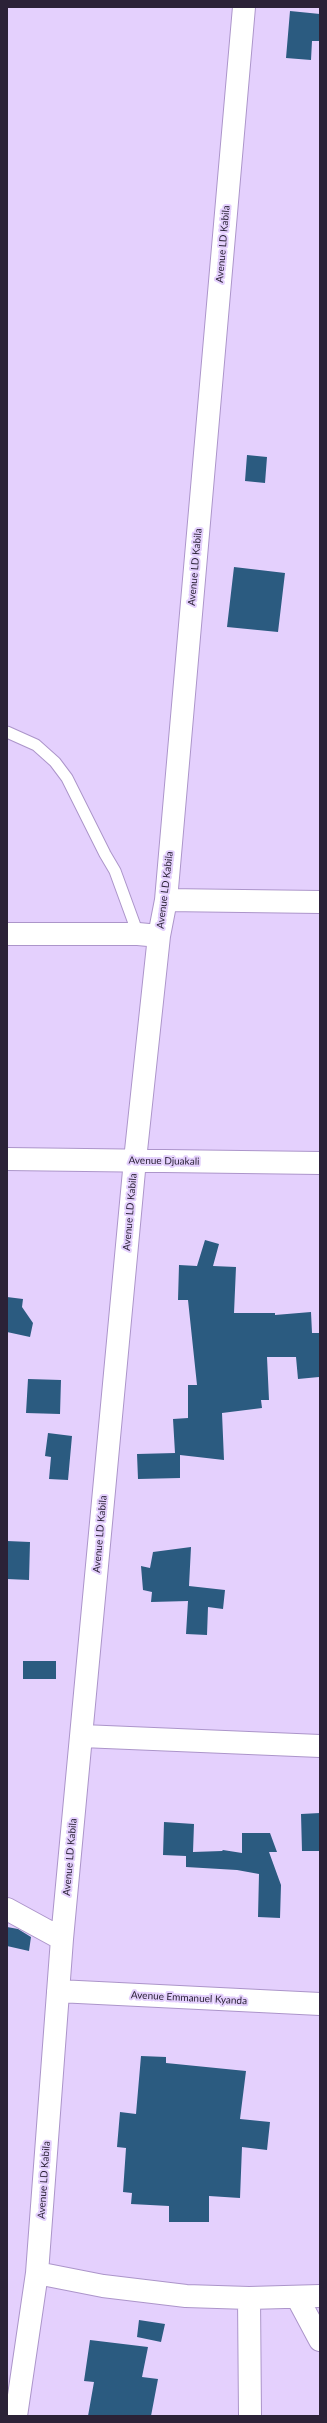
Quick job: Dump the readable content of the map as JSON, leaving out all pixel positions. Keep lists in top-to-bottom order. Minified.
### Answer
{"streets":{"street":["Avenue LD Kabila","Avenue Djuakali","Avenue Emmanuel Kyanda"]},"crossings":[["Avenue LD Kabila","Avenue Djuakali"],["Avenue LD Kabila","Avenue Emmanuel Kyanda"]]}
